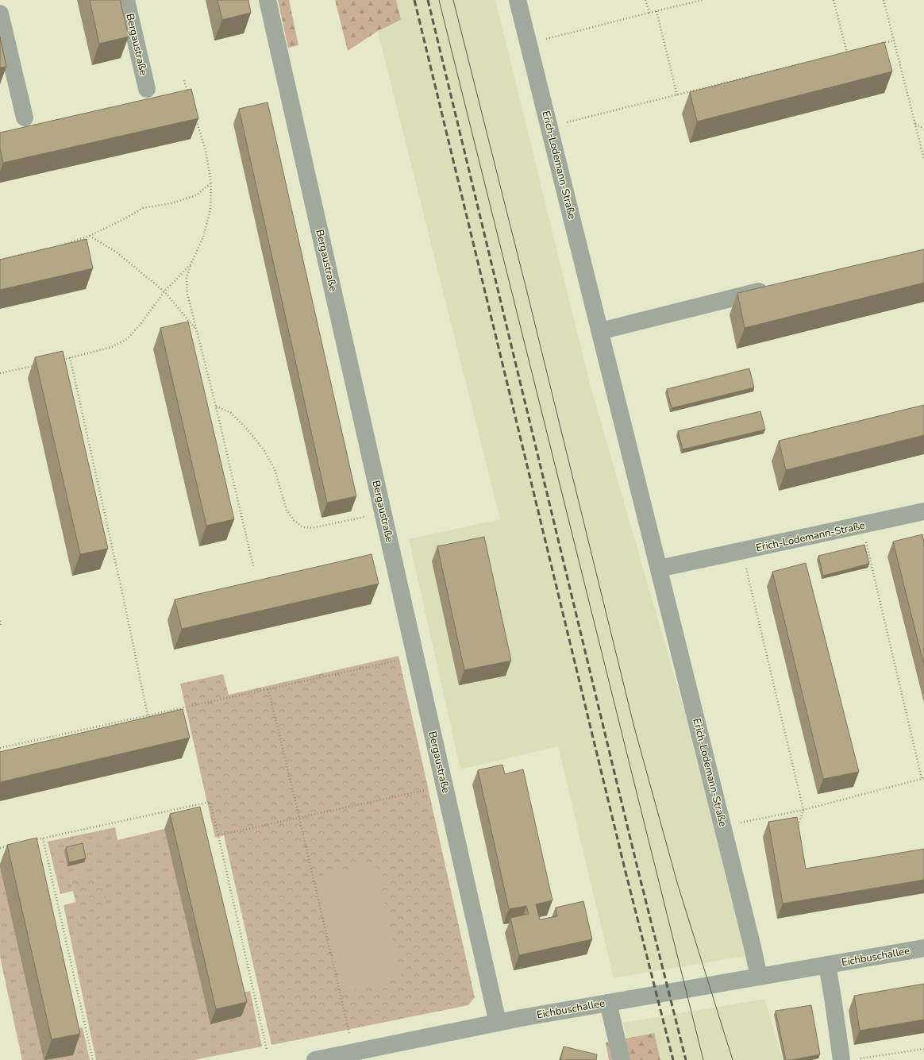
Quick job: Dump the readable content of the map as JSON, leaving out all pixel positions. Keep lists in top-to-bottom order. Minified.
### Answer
{"streets":{"street":["Bergaustraße","Erich-Lodemann-Straße","Eichbuschallee"]},"crossings":[["Bergaustraße","Eichbuschallee"],["Erich-Lodemann-Straße","Eichbuschallee"]]}
